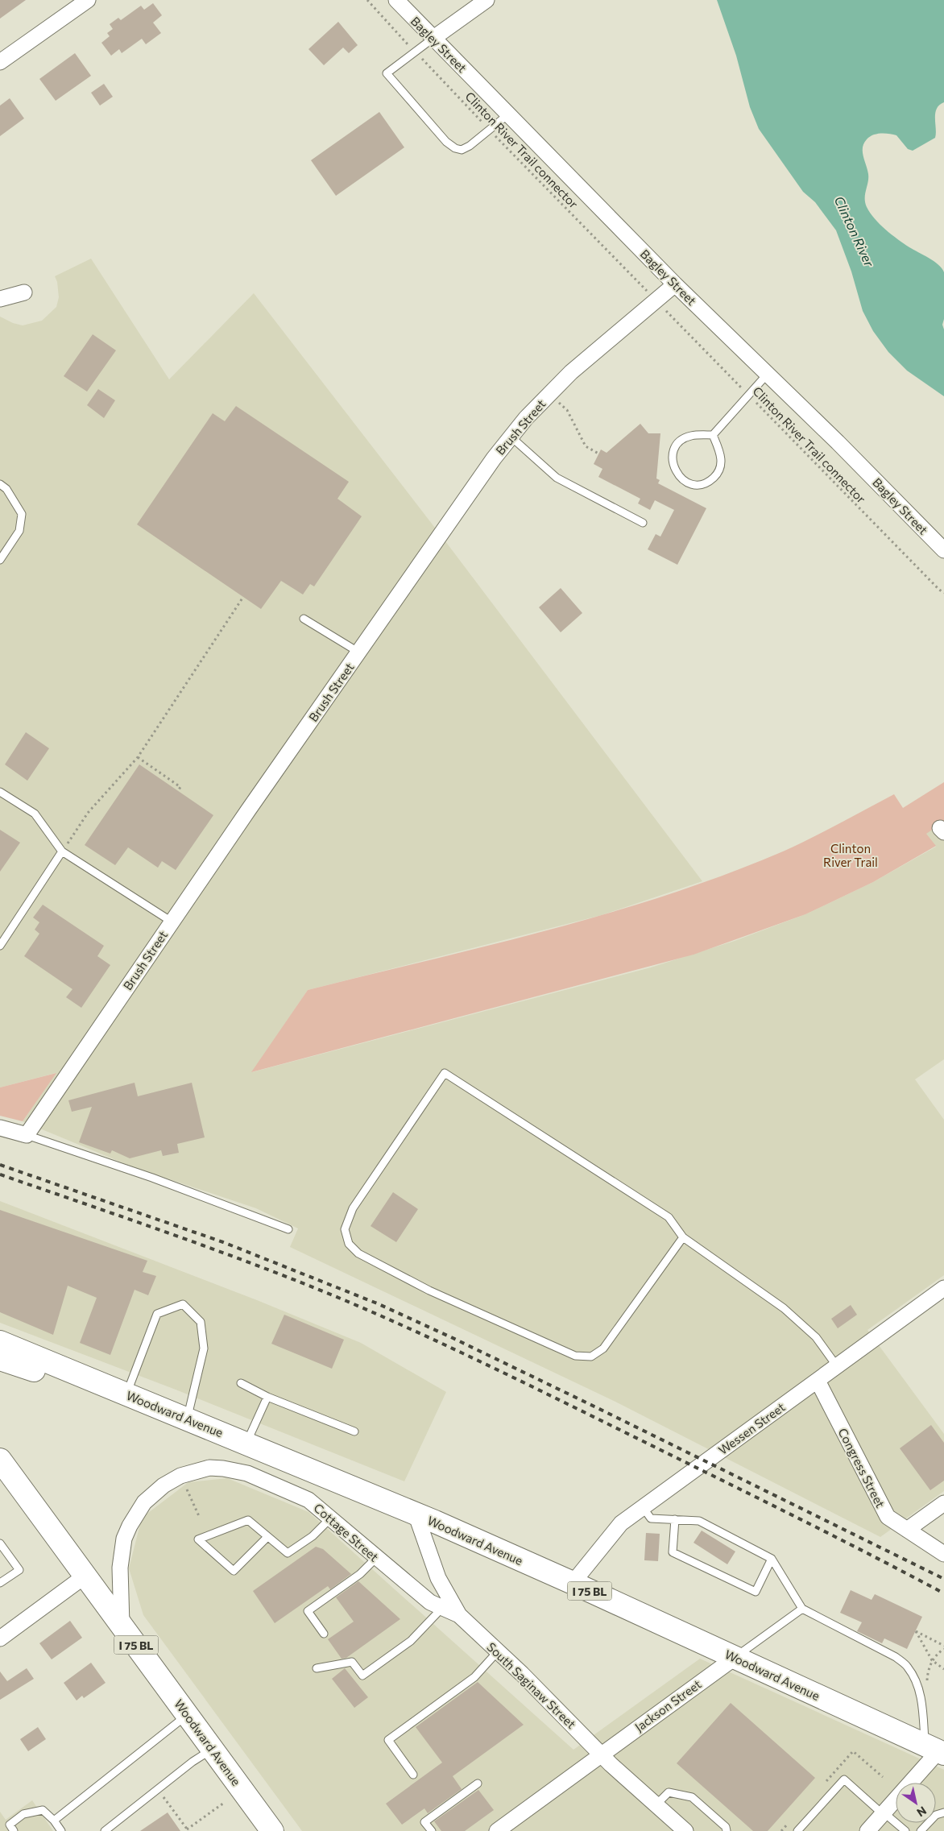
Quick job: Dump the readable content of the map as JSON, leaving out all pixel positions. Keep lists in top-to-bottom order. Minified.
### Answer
{"streets":{"main road":["Woodward Avenue","I 75 BL"],"street":["Bagley Street","Brush Street","Wessen Street","Congress Street","Cottage Street","South Saginaw Street","Jackson Street"],"path":["Clinton River Trail connector"]},"crossings":[["Bagley Street","Brush Street"],["Woodward Avenue","Wessen Street"],["Woodward Avenue","Cottage Street"],["Woodward Avenue","South Saginaw Street"],["Woodward Avenue","Jackson Street"],["Wessen Street","Congress Street"],["Cottage Street","South Saginaw Street"],["South Saginaw Street","Jackson Street"]],"water":["Clinton River"],"parks":["Clinton River Trail"],"north":"bottom right"}
